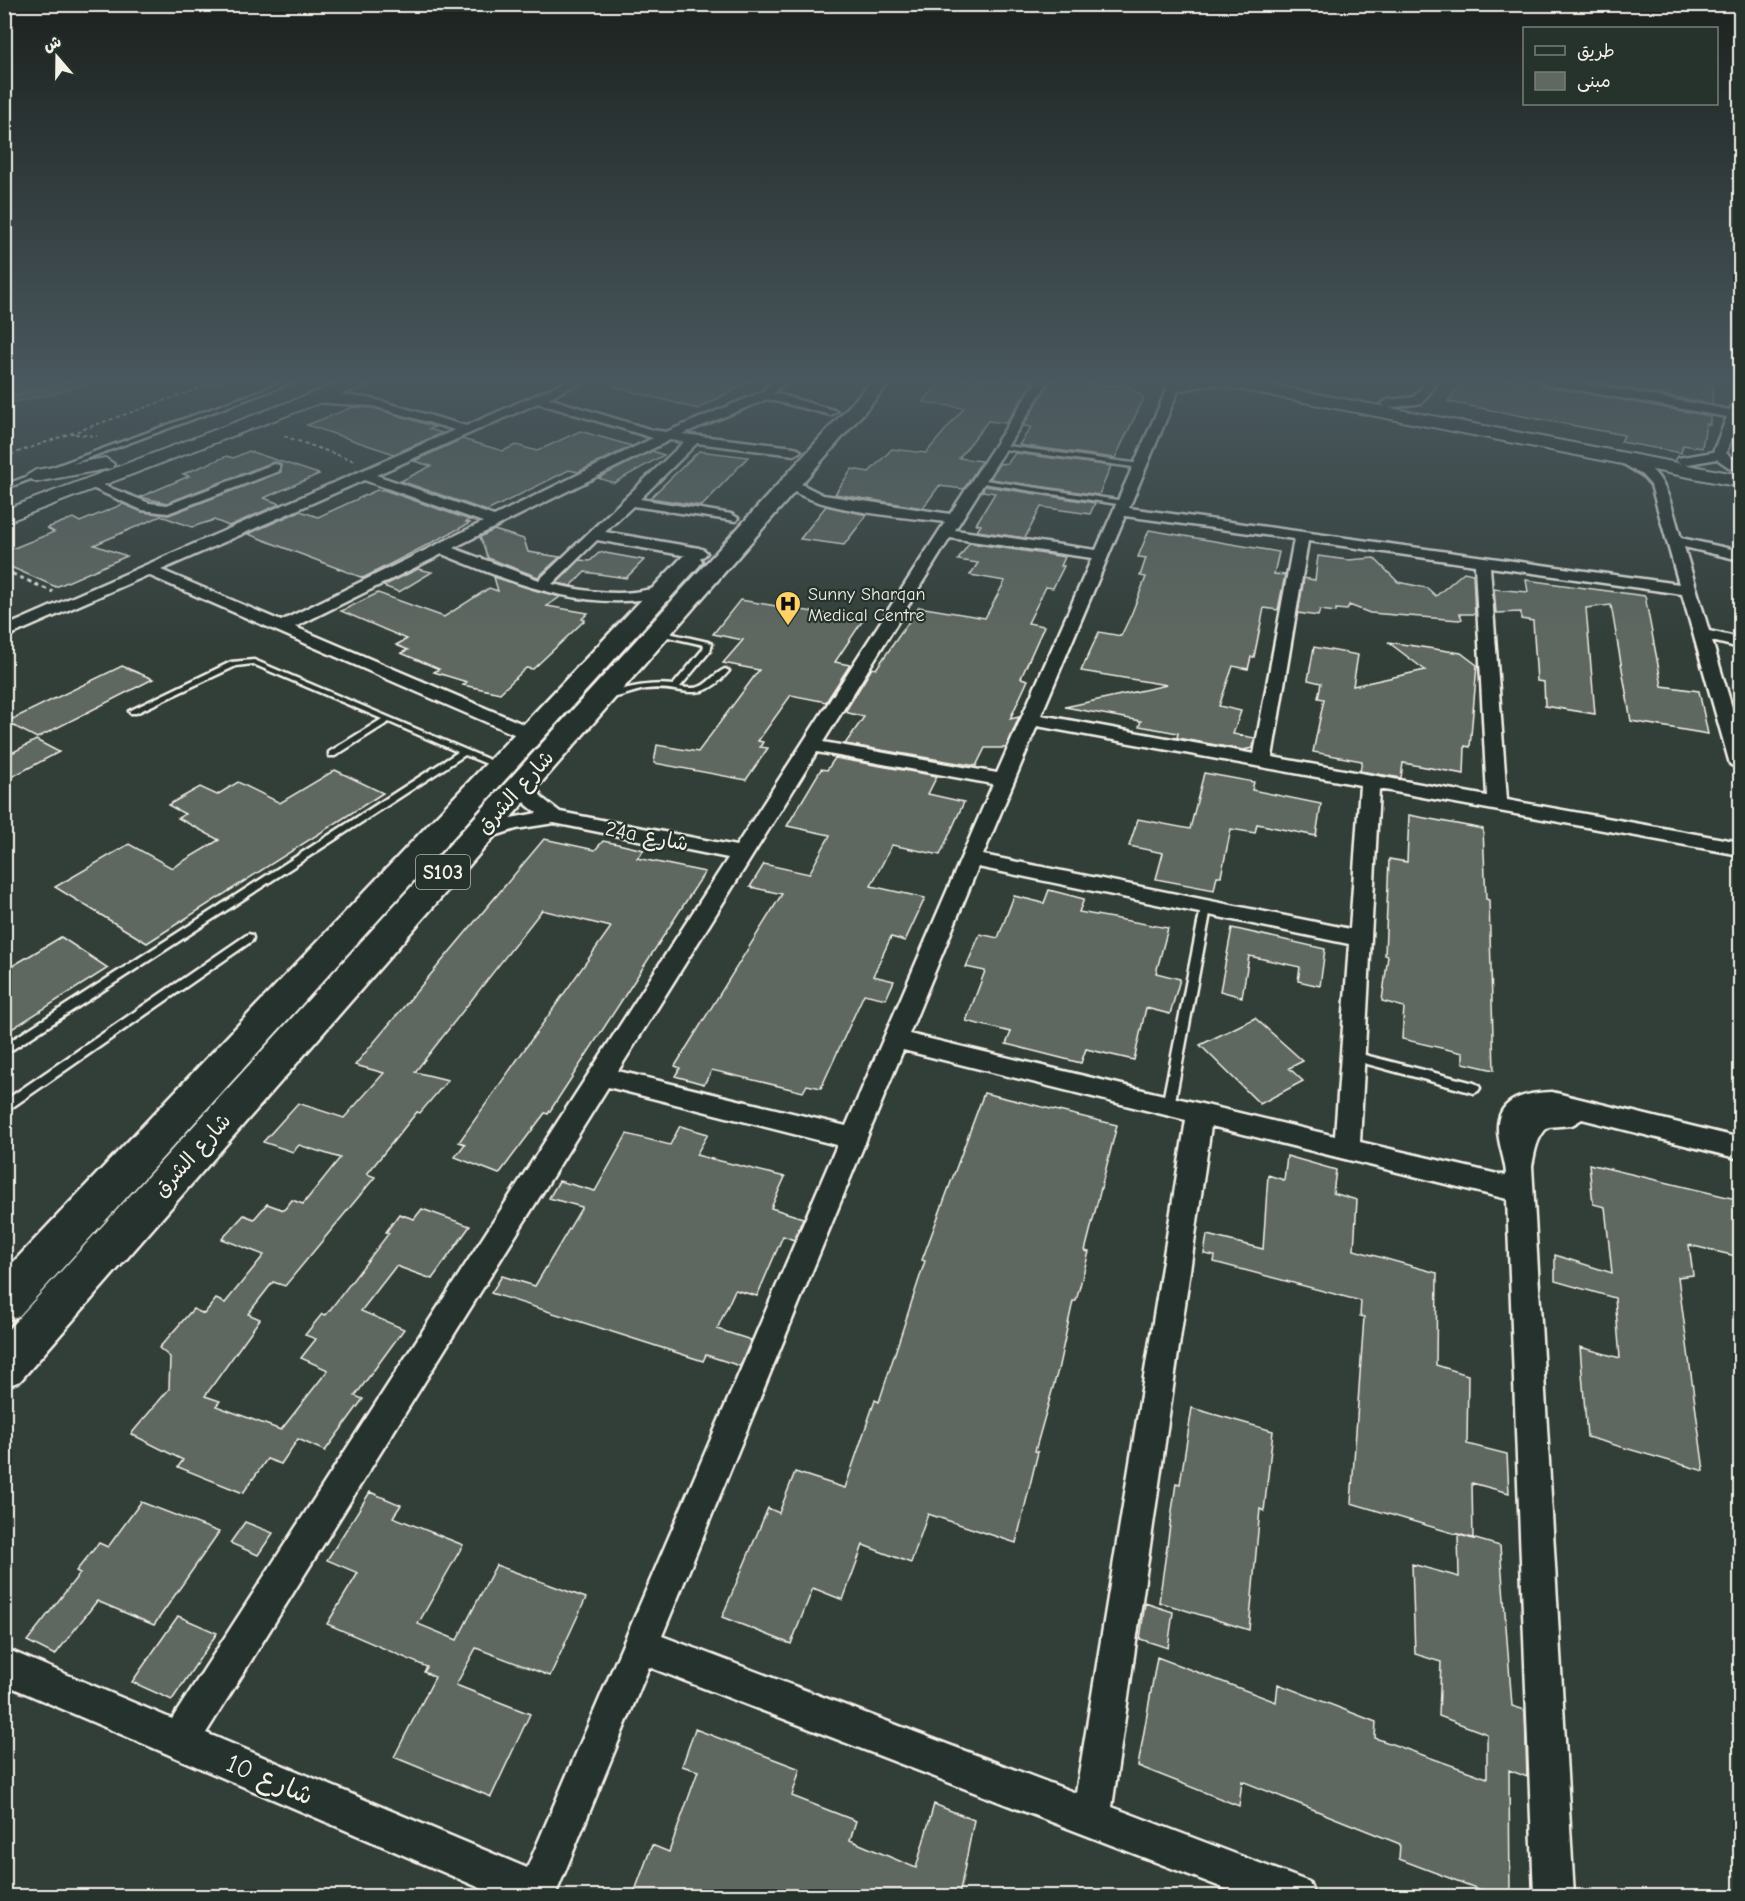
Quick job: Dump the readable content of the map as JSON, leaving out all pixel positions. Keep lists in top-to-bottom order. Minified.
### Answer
{"streets":{"main road":["شارع الشرق","S103"],"street":["24a شارع","شارع 10"]},"crossings":[["شارع الشرق","24a شارع"]],"places":{"hospital":["Sunny Sharqan Medical Centre"]},"legend":["طريق","مبنى"],"north":"top"}
